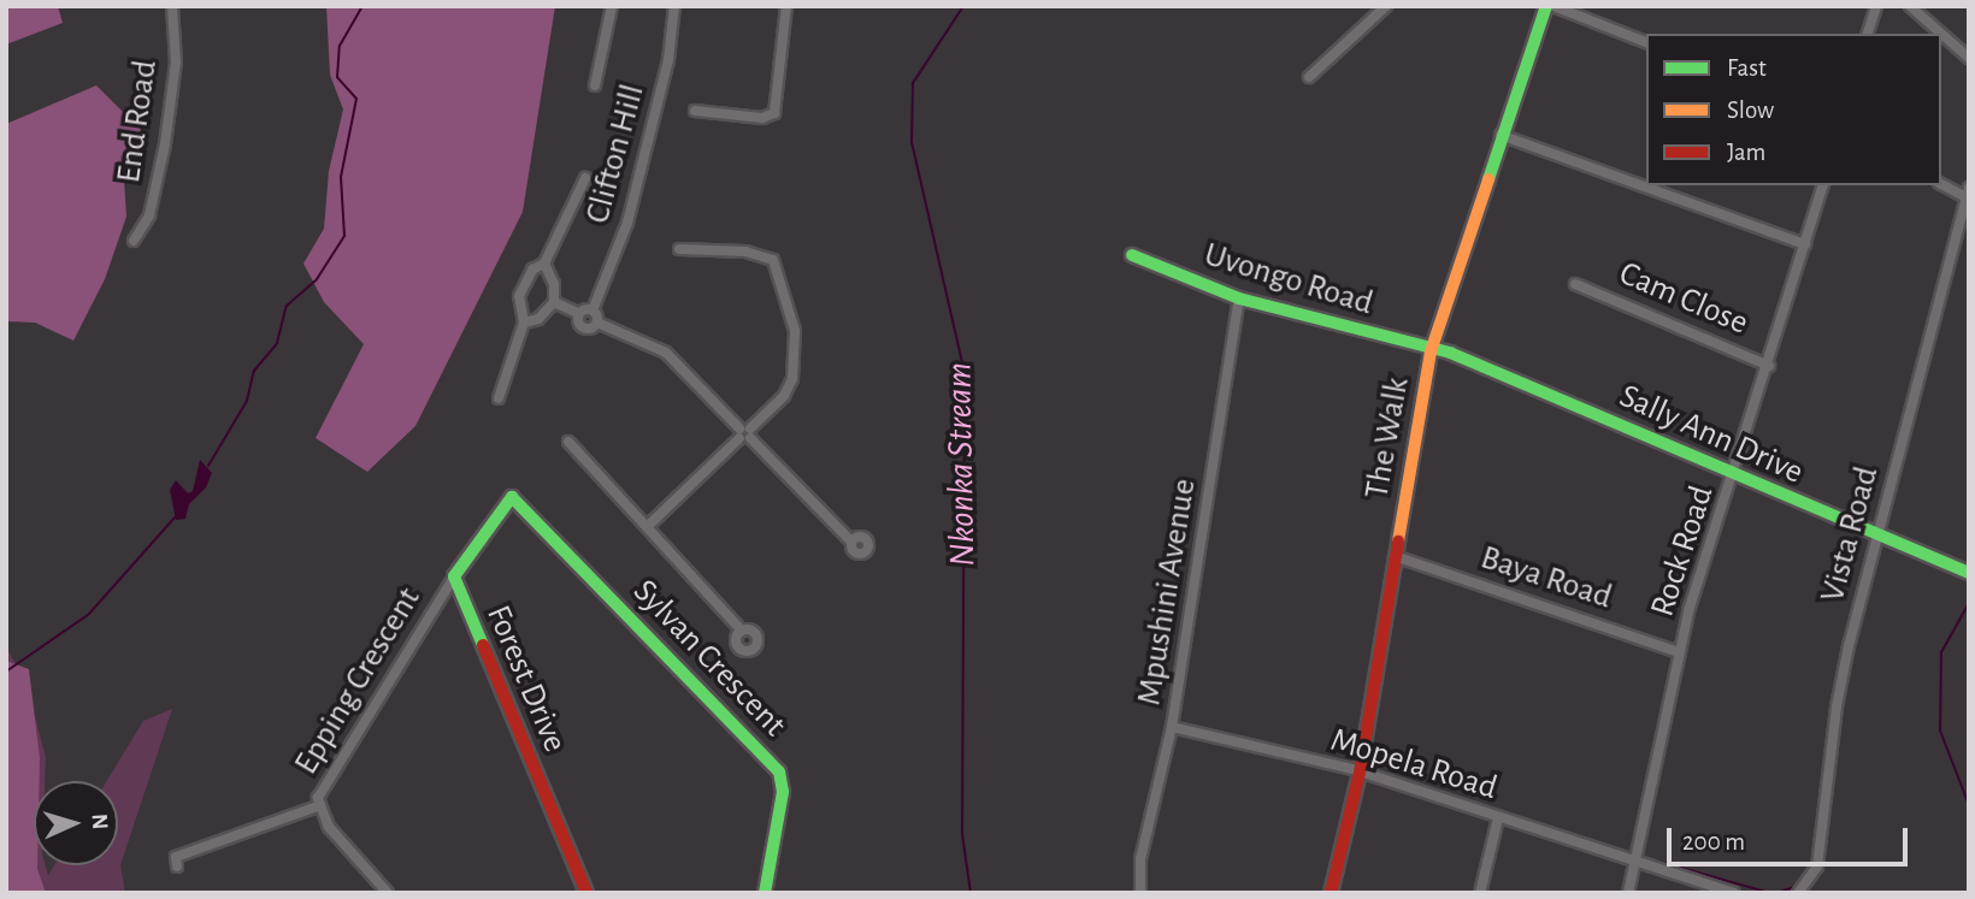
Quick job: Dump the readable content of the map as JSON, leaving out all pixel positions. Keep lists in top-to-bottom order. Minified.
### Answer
{"streets":{"street":["End Road","Clifton Hill","Uvongo Road","Cam Close","Sally Ann Drive","The Walk","Vista Road","Rock Road","Baya Road","Mpushini Avenue","Sylvan Crescent","Forest Drive","Epping Crescent","Mopela Road"]},"crossings":[["Uvongo Road","Sally Ann Drive"],["Uvongo Road","The Walk"],["Uvongo Road","Mpushini Avenue"],["Cam Close","Rock Road"],["Sally Ann Drive","The Walk"],["Sally Ann Drive","Vista Road"],["Sally Ann Drive","Rock Road"],["The Walk","Baya Road"],["The Walk","Mopela Road"],["Rock Road","Baya Road"],["Rock Road","Mopela Road"],["Mpushini Avenue","Mopela Road"],["Sylvan Crescent","Forest Drive"],["Forest Drive","Epping Crescent"]],"water":["Nkonka Stream"],"legend":["Fast","Slow","Jam"],"scale_bar":"200 m","north":"right"}
